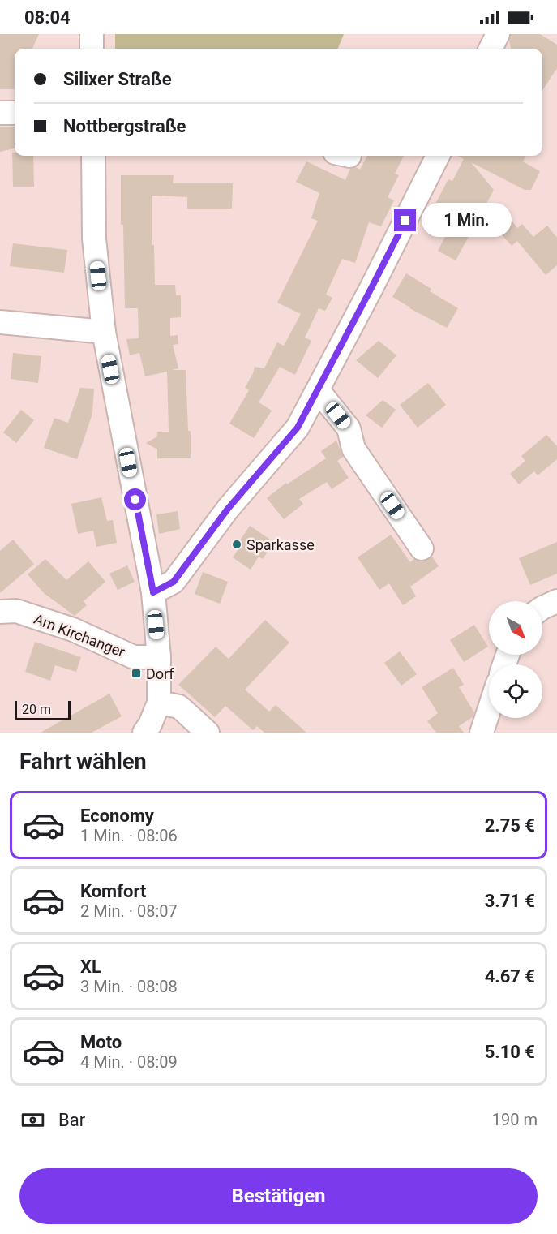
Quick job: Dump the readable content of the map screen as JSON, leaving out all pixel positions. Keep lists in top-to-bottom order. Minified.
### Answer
{"streets":{"street":["Am Kirchanger"]},"places":{"other":["Sparkasse"],"transit":["Dorf"]},"scale_bar":"20 m","north":"bottom right","page":{"status":"08:04","banner":["Silixer Straße","Nottbergstraße"],"bubble":"1 Min.","scale":"20 m","heading":"Fahrt wählen","list":[{"name":"Economy","note":"1 Min. · 08:06","value":"2.75 €"},{"name":"Komfort","note":"2 Min. · 08:07","value":"3.71 €"},{"name":"XL","note":"3 Min. · 08:08","value":"4.67 €"},{"name":"Moto","note":"4 Min. · 08:09","value":"5.10 €"}],"pay":["Bar","190 m"],"buttons":"Bestätigen"}}
